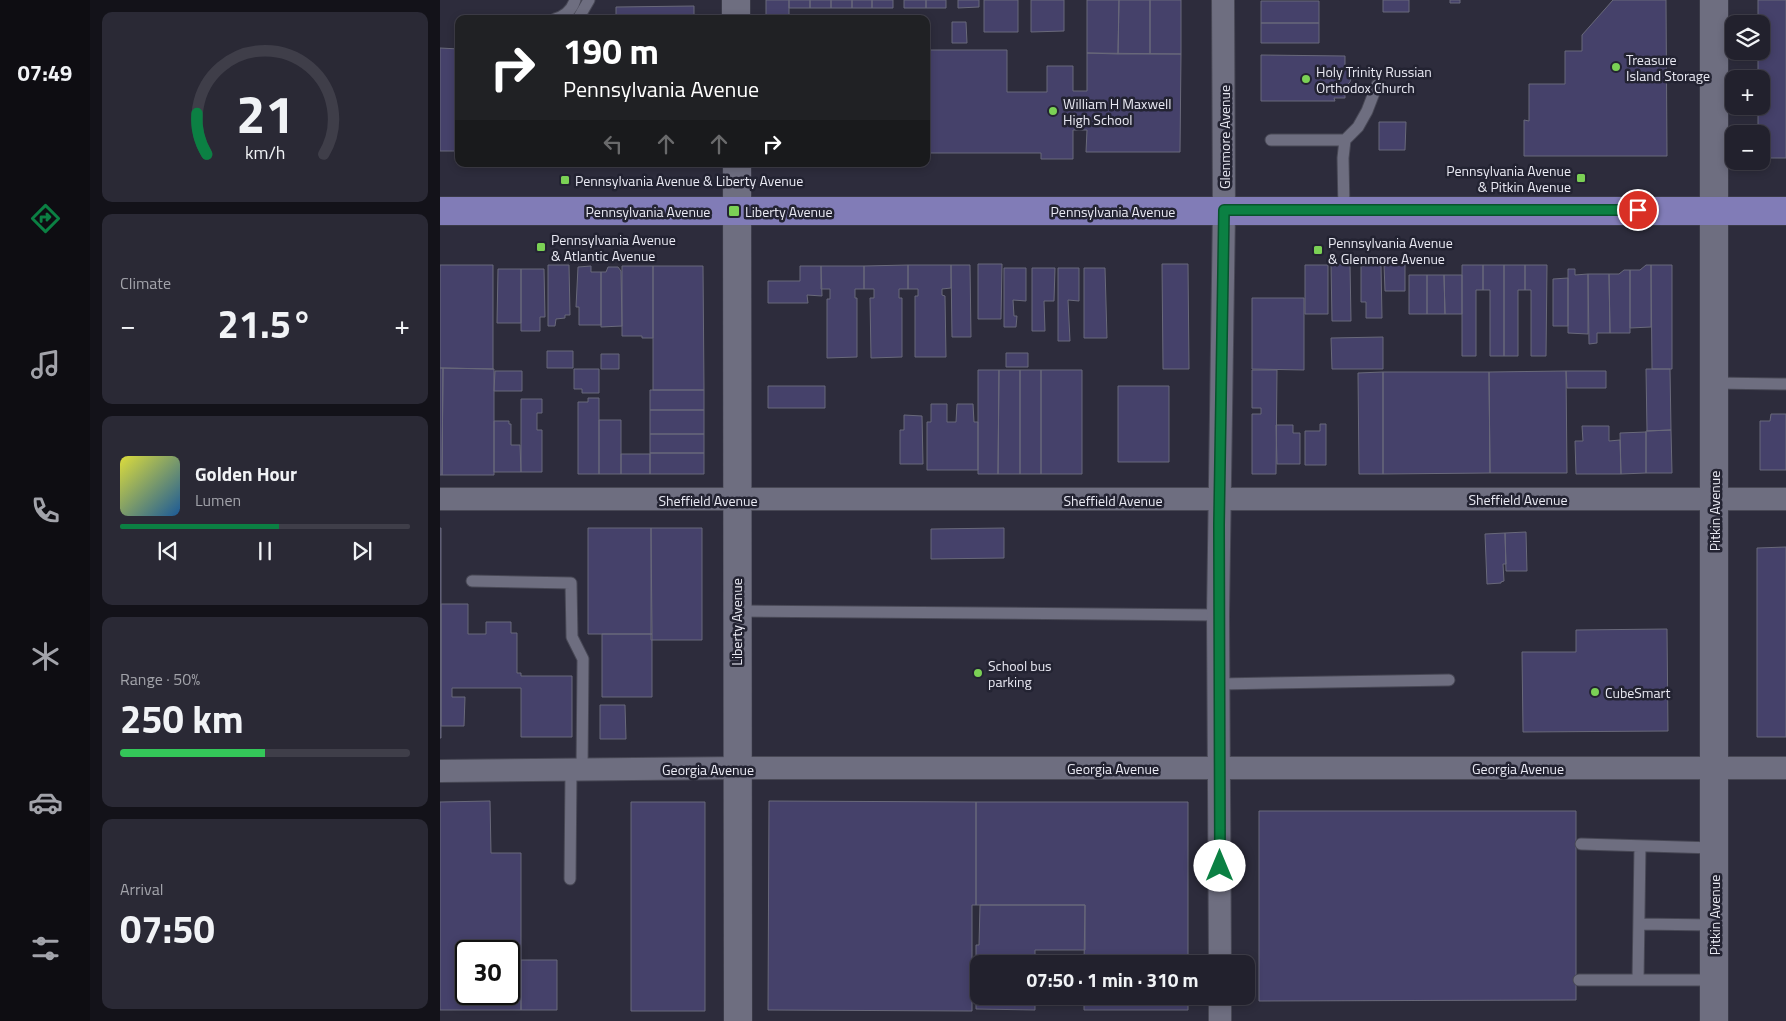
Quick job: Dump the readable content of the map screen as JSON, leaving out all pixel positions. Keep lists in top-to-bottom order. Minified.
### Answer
{"streets":{"main road":["Pennsylvania Avenue"],"street":["Glenmore Avenue","Sheffield Avenue","Pitkin Avenue","Liberty Avenue","Georgia Avenue"]},"crossings":[["Glenmore Avenue","Pennsylvania Avenue"],["Glenmore Avenue","Sheffield Avenue"],["Glenmore Avenue","Georgia Avenue"],["Pennsylvania Avenue","Pitkin Avenue"],["Pennsylvania Avenue","Liberty Avenue"],["Sheffield Avenue","Pitkin Avenue"],["Sheffield Avenue","Liberty Avenue"],["Pitkin Avenue","Georgia Avenue"],["Liberty Avenue","Georgia Avenue"]],"places":{"other":["Treasure Island Storage","Holy Trinity Russian Orthodox Church","William H Maxwell High School","School bus parking","CubeSmart"],"transit":["Pennsylvania Avenue & Pitkin Avenue","Pennsylvania Avenue & Liberty Avenue","Liberty Avenue","Pennsylvania Avenue & Atlantic Avenue","Pennsylvania Avenue & Glenmore Avenue"]},"page":{"tabs":"07:49","map_buttons":["+","−"],"turn":["190 m","Pennsylvania Avenue"],"tile":["Climate",["Range · 50%","250 km"],["Arrival","07:50"]],"heat":["−","21.5°","+"],"song":["Golden Hour","Lumen"],"limit":"30","trip":"07:50 · 1 min · 310 m","gauge":["21","km/h"]}}
